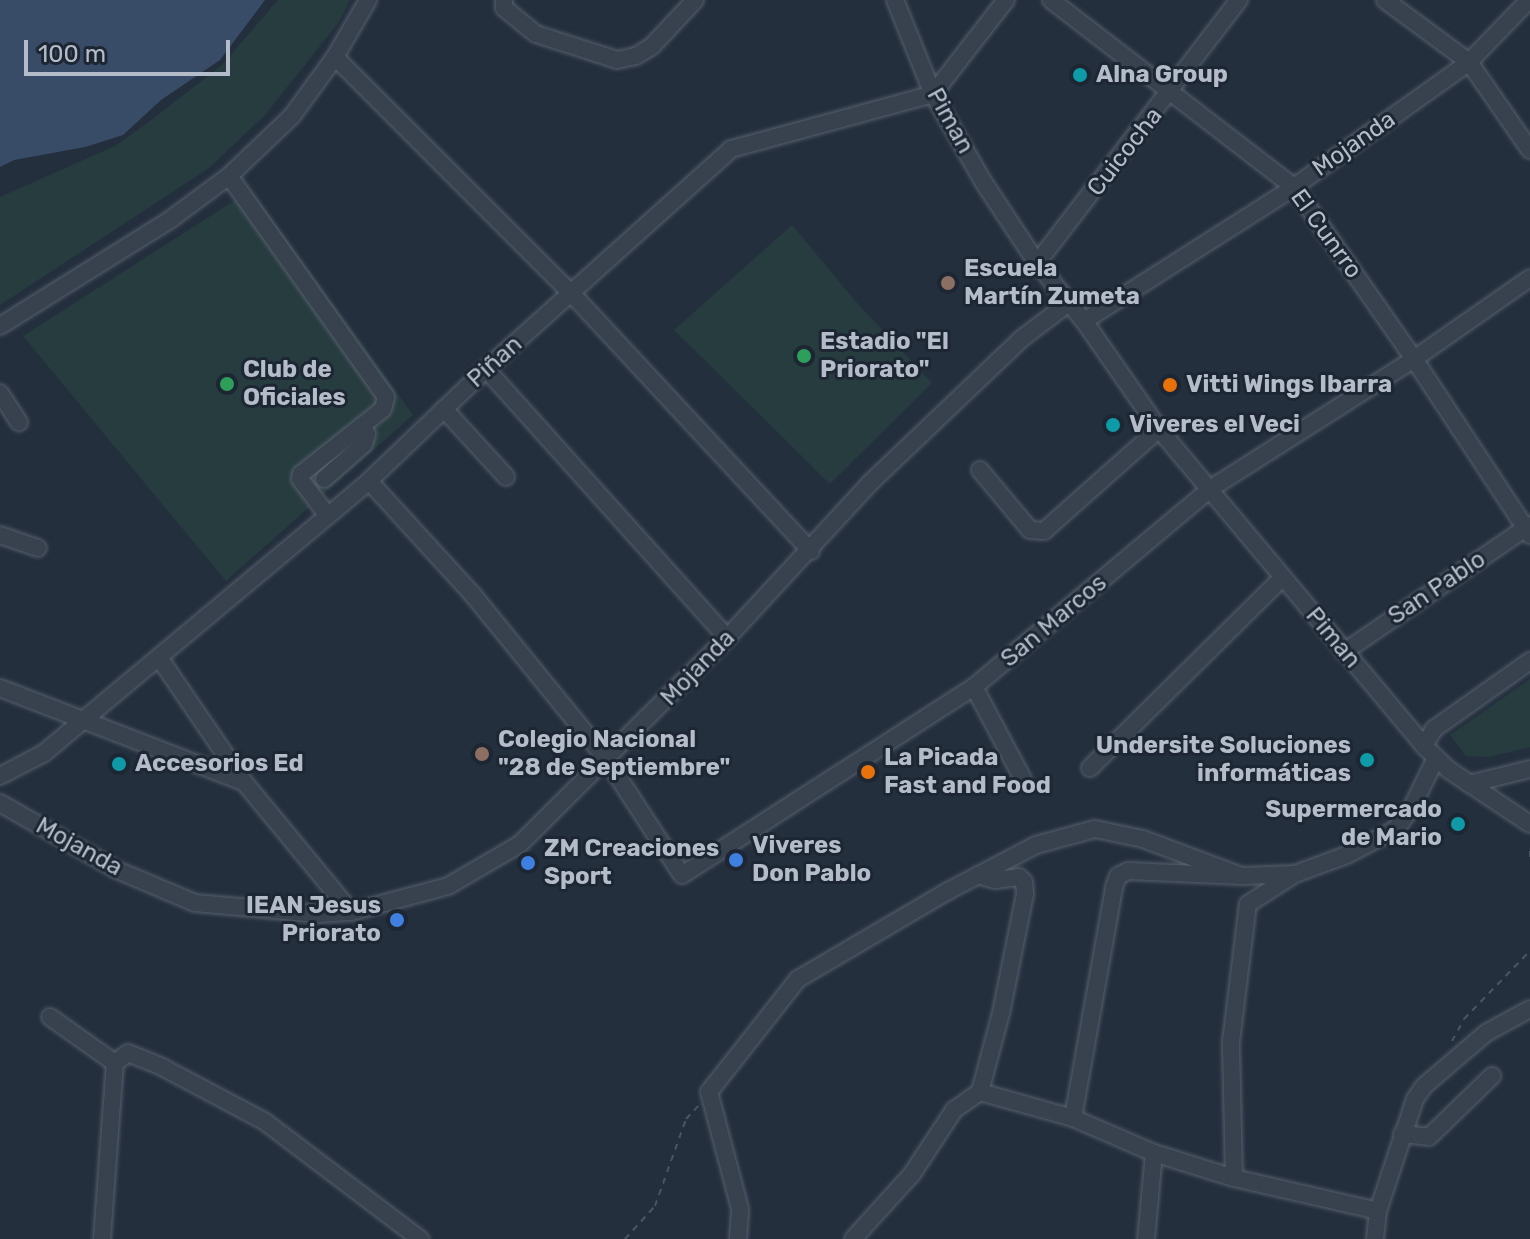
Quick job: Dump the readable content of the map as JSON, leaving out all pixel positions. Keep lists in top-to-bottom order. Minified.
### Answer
{"streets":{"street":["Piman","Mojanda","Cuicocha","El Cunrro","Piñan","San Pablo","San Marcos"]},"crossings":[["Piman","Mojanda"],["Piman","Cuicocha"],["Piman","Piñan"],["Piman","San Pablo"],["Piman","San Marcos"],["Mojanda","El Cunrro"],["Mojanda","San Marcos"],["Cuicocha","El Cunrro"],["El Cunrro","San Pablo"],["El Cunrro","San Marcos"]],"places":["Alna Group","Escuela Martín Zumeta","Estadio \"El Priorato\"","Club de Oficiales","Vitti Wings Ibarra","Viveres el Veci","Colegio Nacional \"28 de Septiembre\"","Undersite Soluciones informáticas","Accesorios Ed","La Picada Fast and Food","Supermercado de Mario","Viveres Don Pablo","ZM Creaciones Sport","IEAN Jesus Priorato"],"scale_bar":"100 m"}
